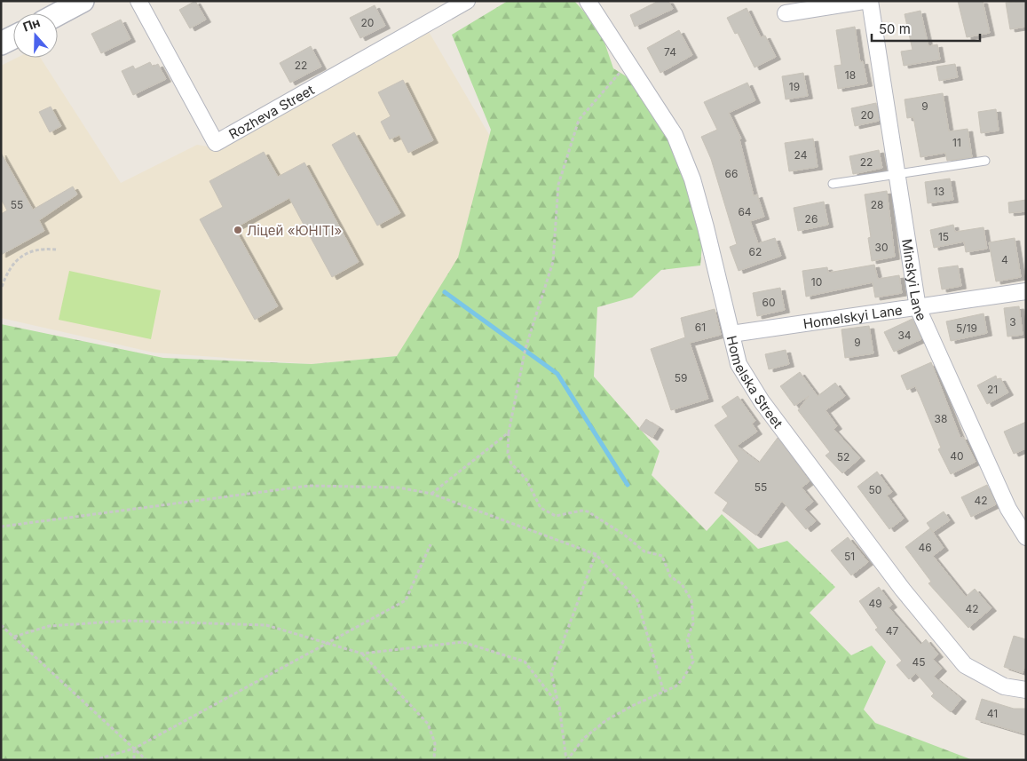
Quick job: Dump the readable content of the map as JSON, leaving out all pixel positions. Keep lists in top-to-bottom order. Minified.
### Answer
{"streets":{"street":["Rozheva Street","Minskyi Lane","Homelskyi Lane","Homelska Street"]},"crossings":[["Minskyi Lane","Homelskyi Lane"],["Homelskyi Lane","Homelska Street"]],"places":["Ліцей «ЮНІТІ»"],"house_numbers":["20","74","22","18","19","9","20","11","24","22","66","13","55","28","64","26","15","30","62","4","10","60","3","61","5/19","34","9","59","21","38","40","52","55","50","42","46","51","49","42","47","45","41"],"scale_bar":"50 m","north":"top"}
